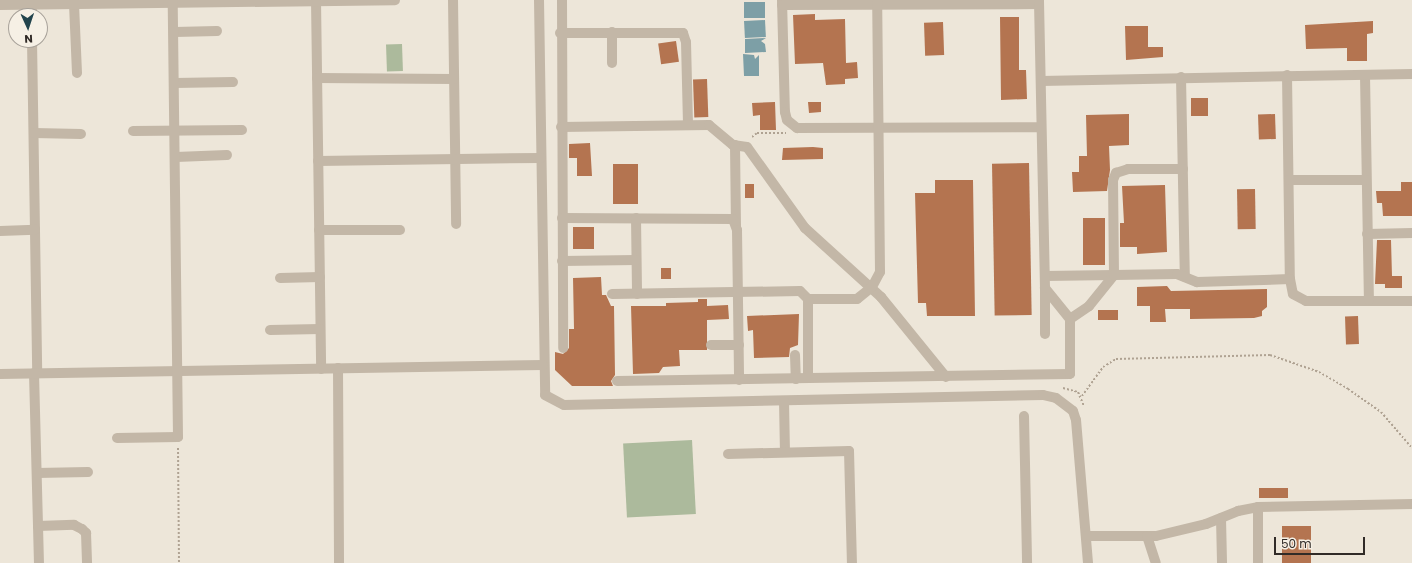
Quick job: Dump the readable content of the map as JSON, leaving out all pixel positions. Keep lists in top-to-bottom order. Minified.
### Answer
{"scale_bar":"50 m","north":"bottom"}
